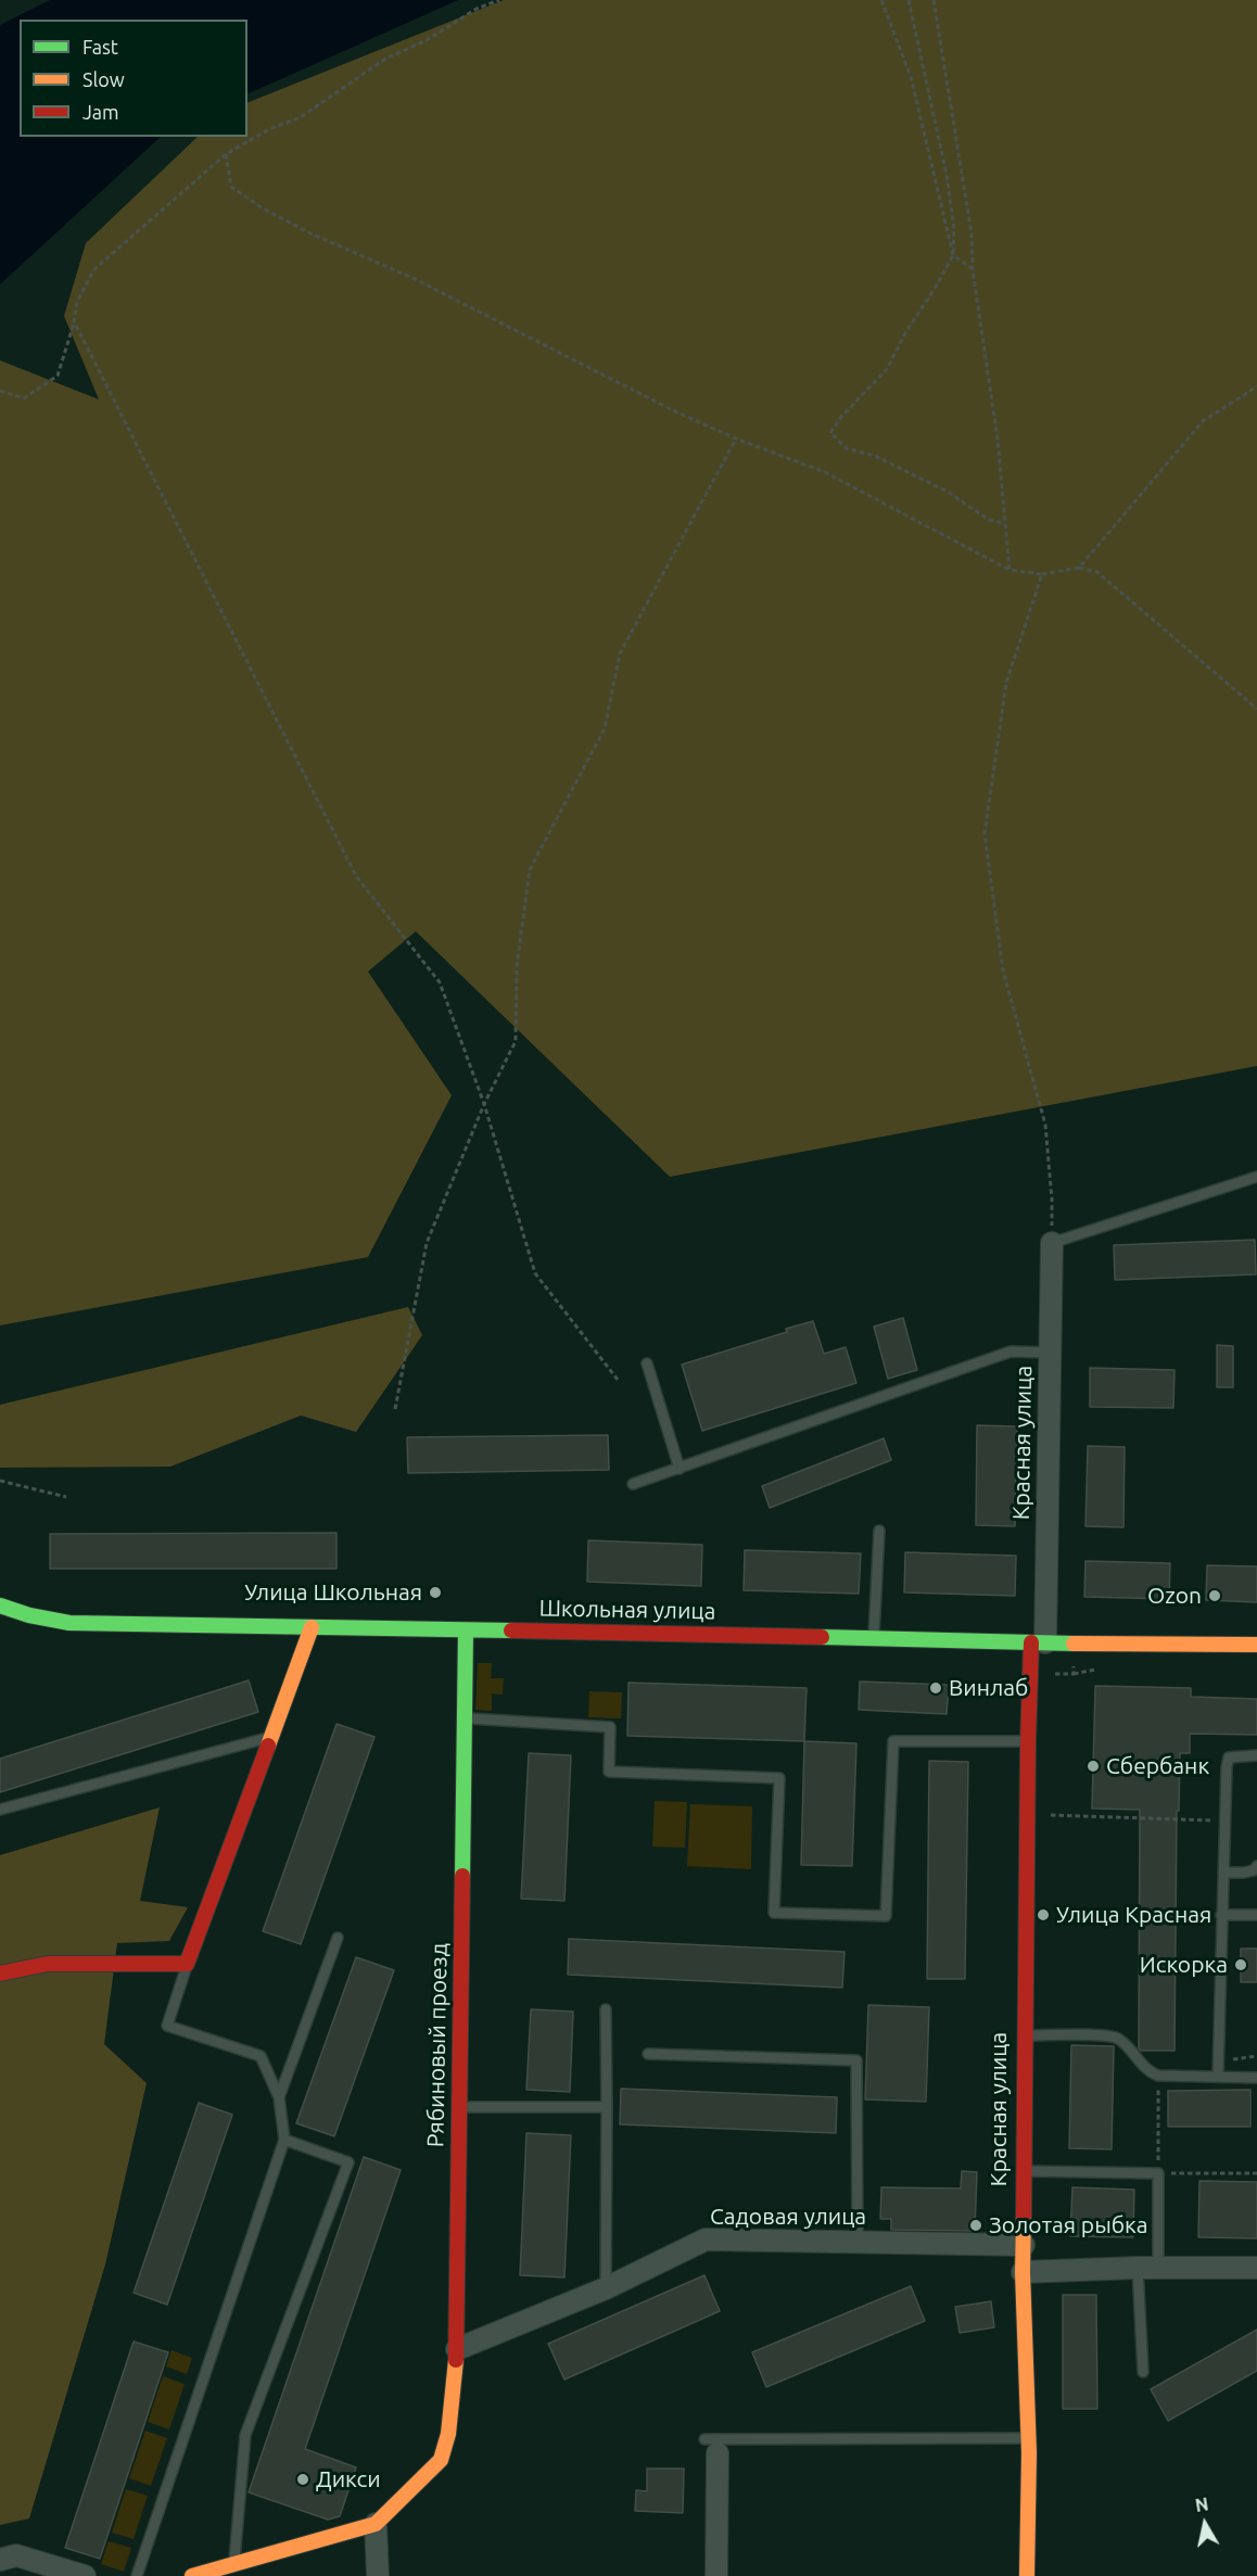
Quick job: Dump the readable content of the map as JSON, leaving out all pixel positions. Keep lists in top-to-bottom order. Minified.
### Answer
{"streets":{"street":["Красная улица","Школьная улица","Рябиновый проезд","Садовая улица"]},"crossings":[["Красная улица","Школьная улица"],["Красная улица","Садовая улица"],["Школьная улица","Рябиновый проезд"],["Рябиновый проезд","Садовая улица"]],"places":["Улица Школьная","Ozon","Винлаб","Сбербанк","Улица Красная","Искорка","Золотая рыбка","Дикси"],"legend":["Fast","Slow","Jam"],"north":"top"}
